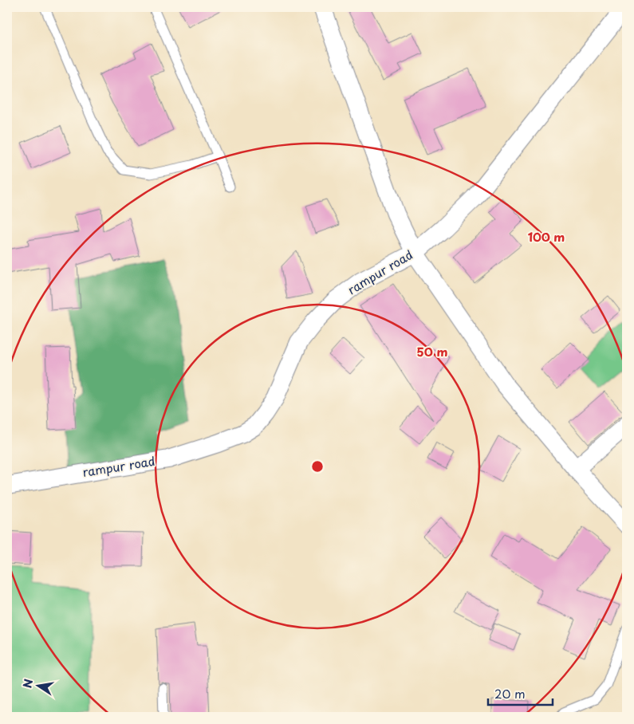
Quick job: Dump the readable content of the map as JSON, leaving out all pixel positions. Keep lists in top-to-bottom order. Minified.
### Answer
{"streets":{"street":["rampur road"]},"scale_bar":"20 m","north":"left","rings":["100 m","50 m"]}
